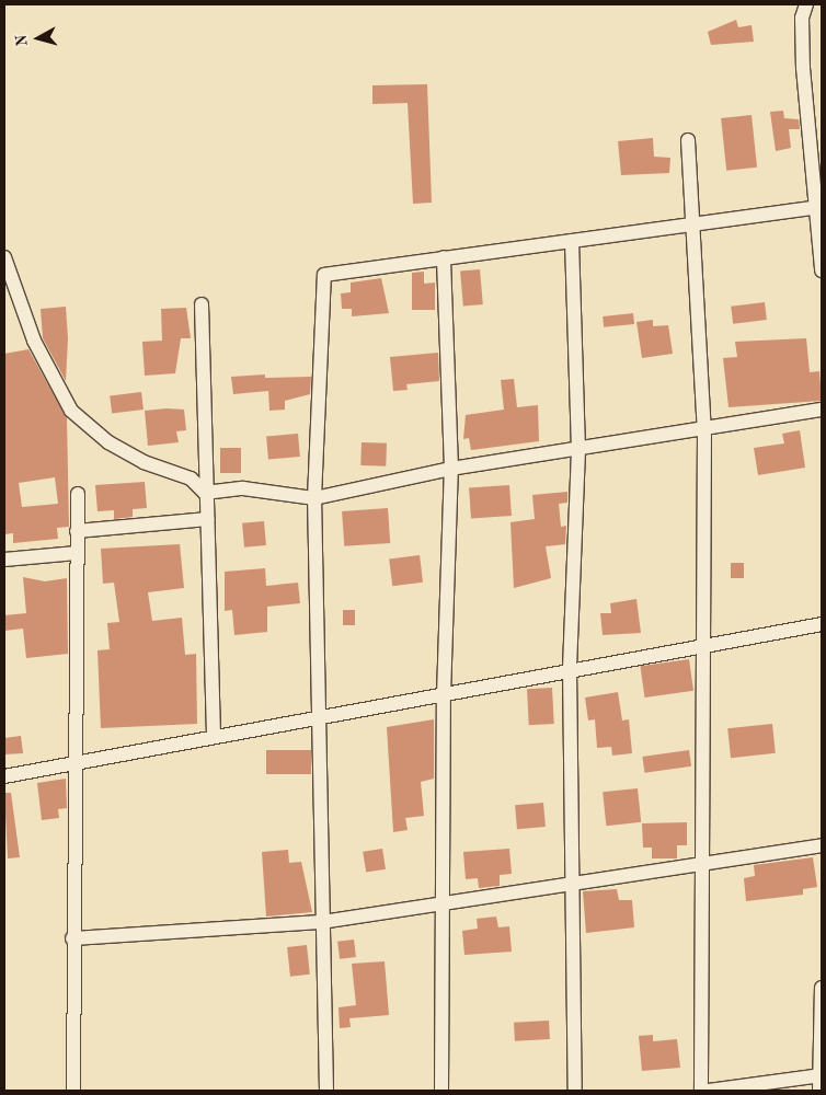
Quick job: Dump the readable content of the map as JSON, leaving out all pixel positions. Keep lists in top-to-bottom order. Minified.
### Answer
{"north":"left"}
